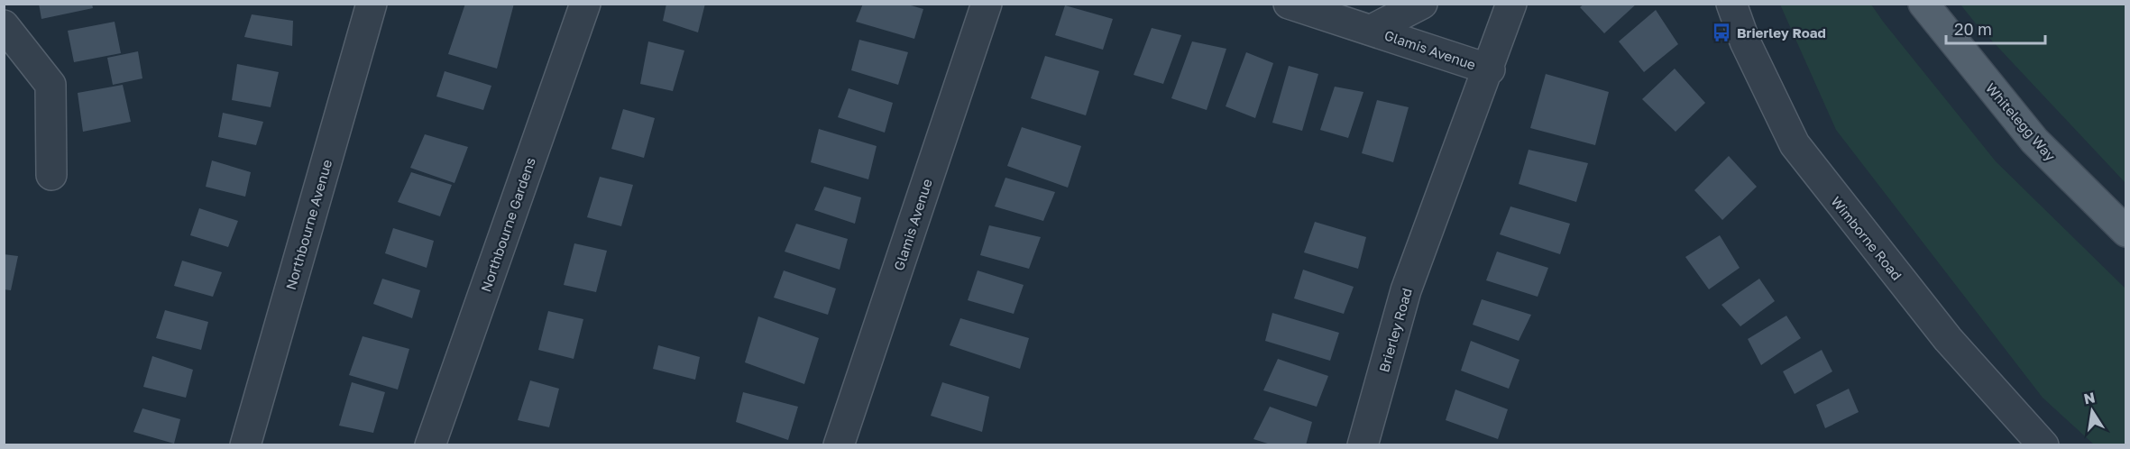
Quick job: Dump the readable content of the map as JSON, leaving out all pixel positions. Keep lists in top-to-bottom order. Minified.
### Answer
{"streets":{"main road":["Whitelegg Way"],"street":["Glamis Avenue","Northbourne Avenue","Northbourne Gardens","Wimborne Road","Brierley Road"]},"crossings":[["Glamis Avenue","Brierley Road"]],"places":{"bus stop":["Brierley Road"]},"scale_bar":"20 m","north":"top"}
